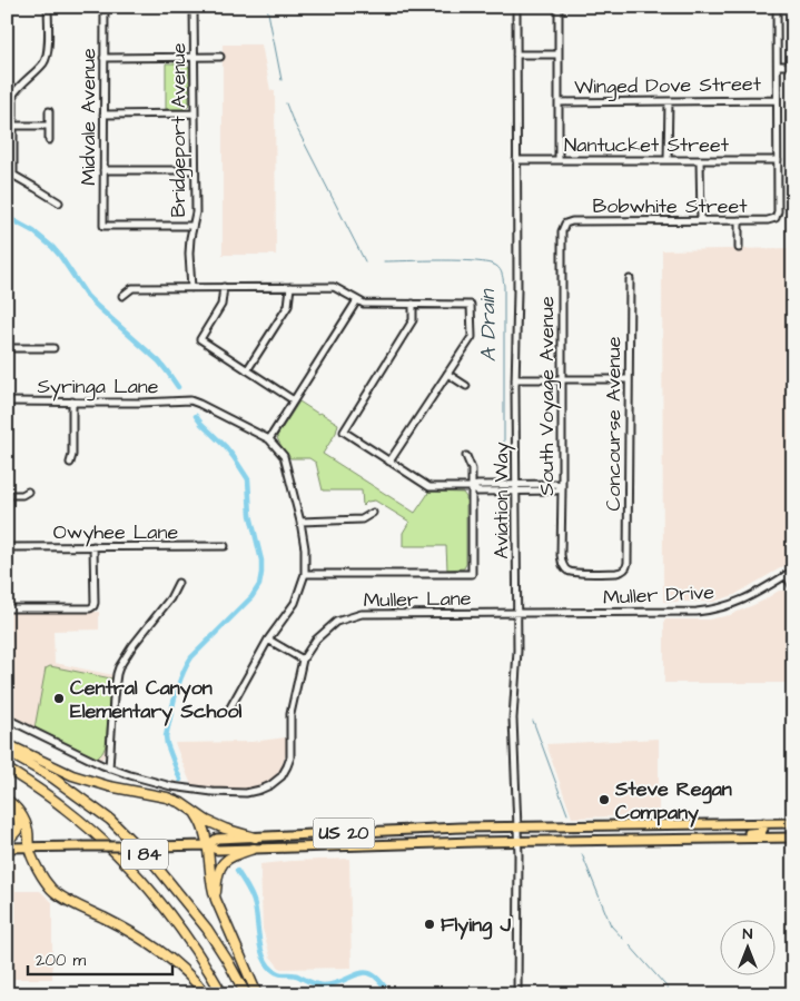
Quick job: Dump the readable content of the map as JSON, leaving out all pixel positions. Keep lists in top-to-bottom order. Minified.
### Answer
{"streets":{"highway":["US 20","I 84"],"street":["Winged Dove Street","Midvale Avenue","Bridgeport Avenue","Nantucket Street","Bobwhite Street","Syringa Lane","South Voyage Avenue","Concourse Avenue","Aviation Way","Owyhee Lane","Muller Drive","Muller Lane"]},"crossings":[["Midvale Avenue","Bridgeport Avenue"],["Nantucket Street","Bobwhite Street"],["Nantucket Street","Aviation Way"],["Bobwhite Street","South Voyage Avenue"],["South Voyage Avenue","Concourse Avenue"],["Aviation Way","Muller Drive"],["Aviation Way","Muller Lane"],["Aviation Way","US 20"],["Muller Drive","Muller Lane"]],"water":["A Drain"],"places":["Central Canyon Elementary School","Steve Regan Company","Flying J"],"scale_bar":"200 m","north":"top"}
